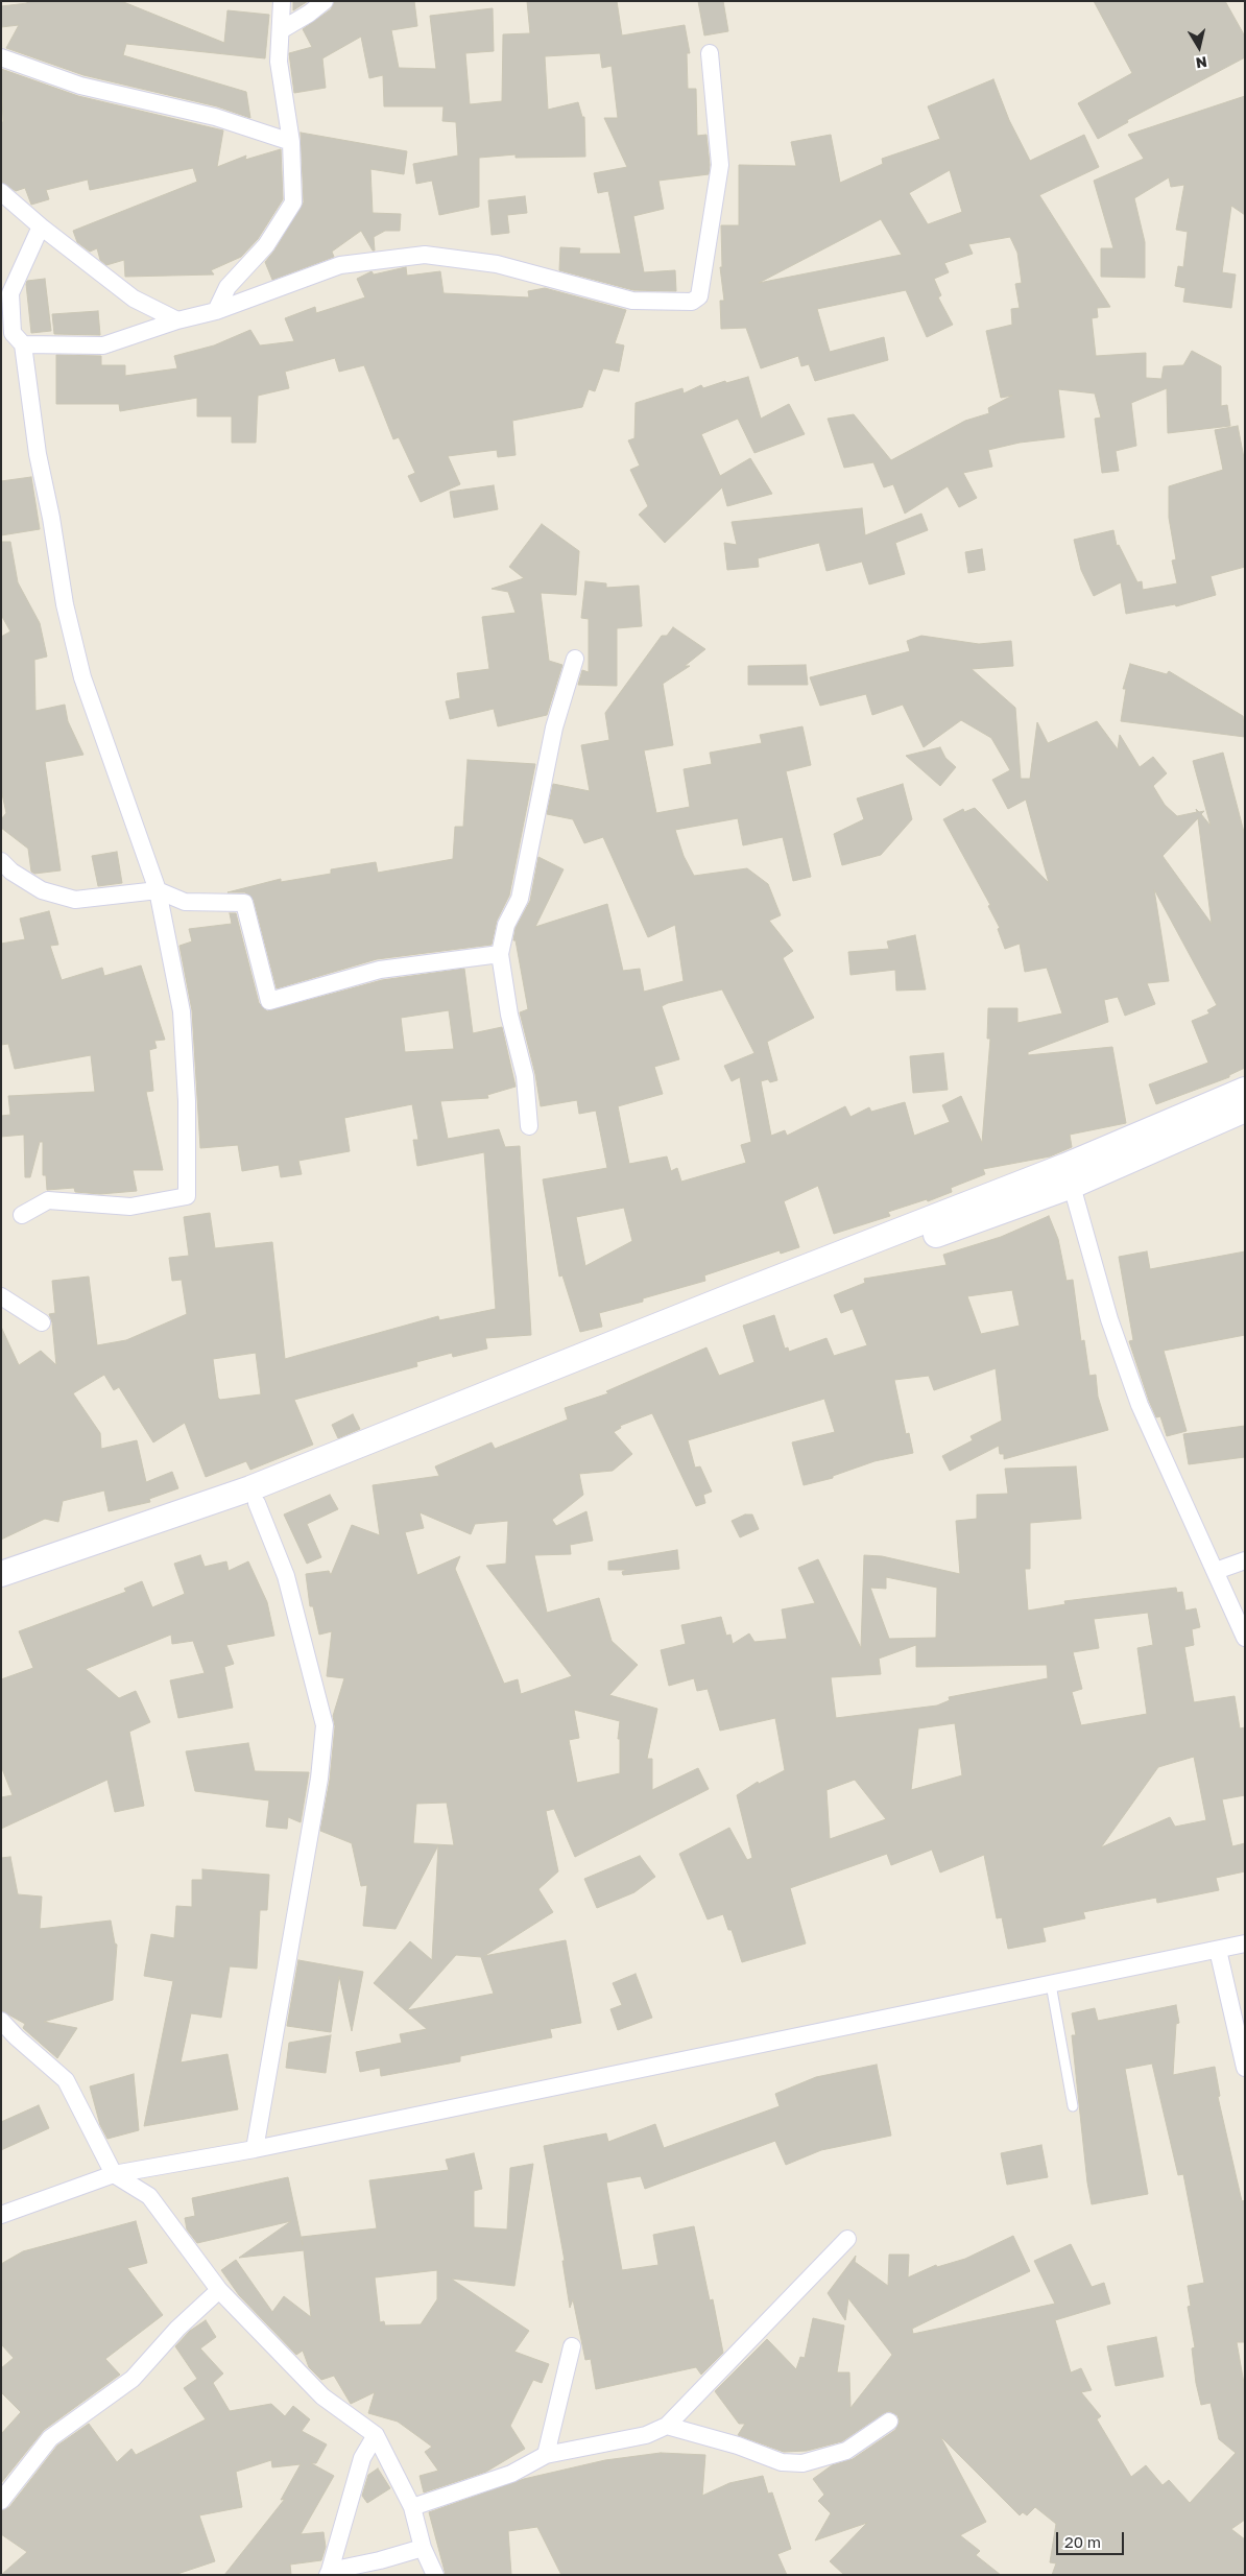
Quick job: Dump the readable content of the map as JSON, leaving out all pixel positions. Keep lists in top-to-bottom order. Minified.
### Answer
{"scale_bar":"20 m","north":"bottom"}
